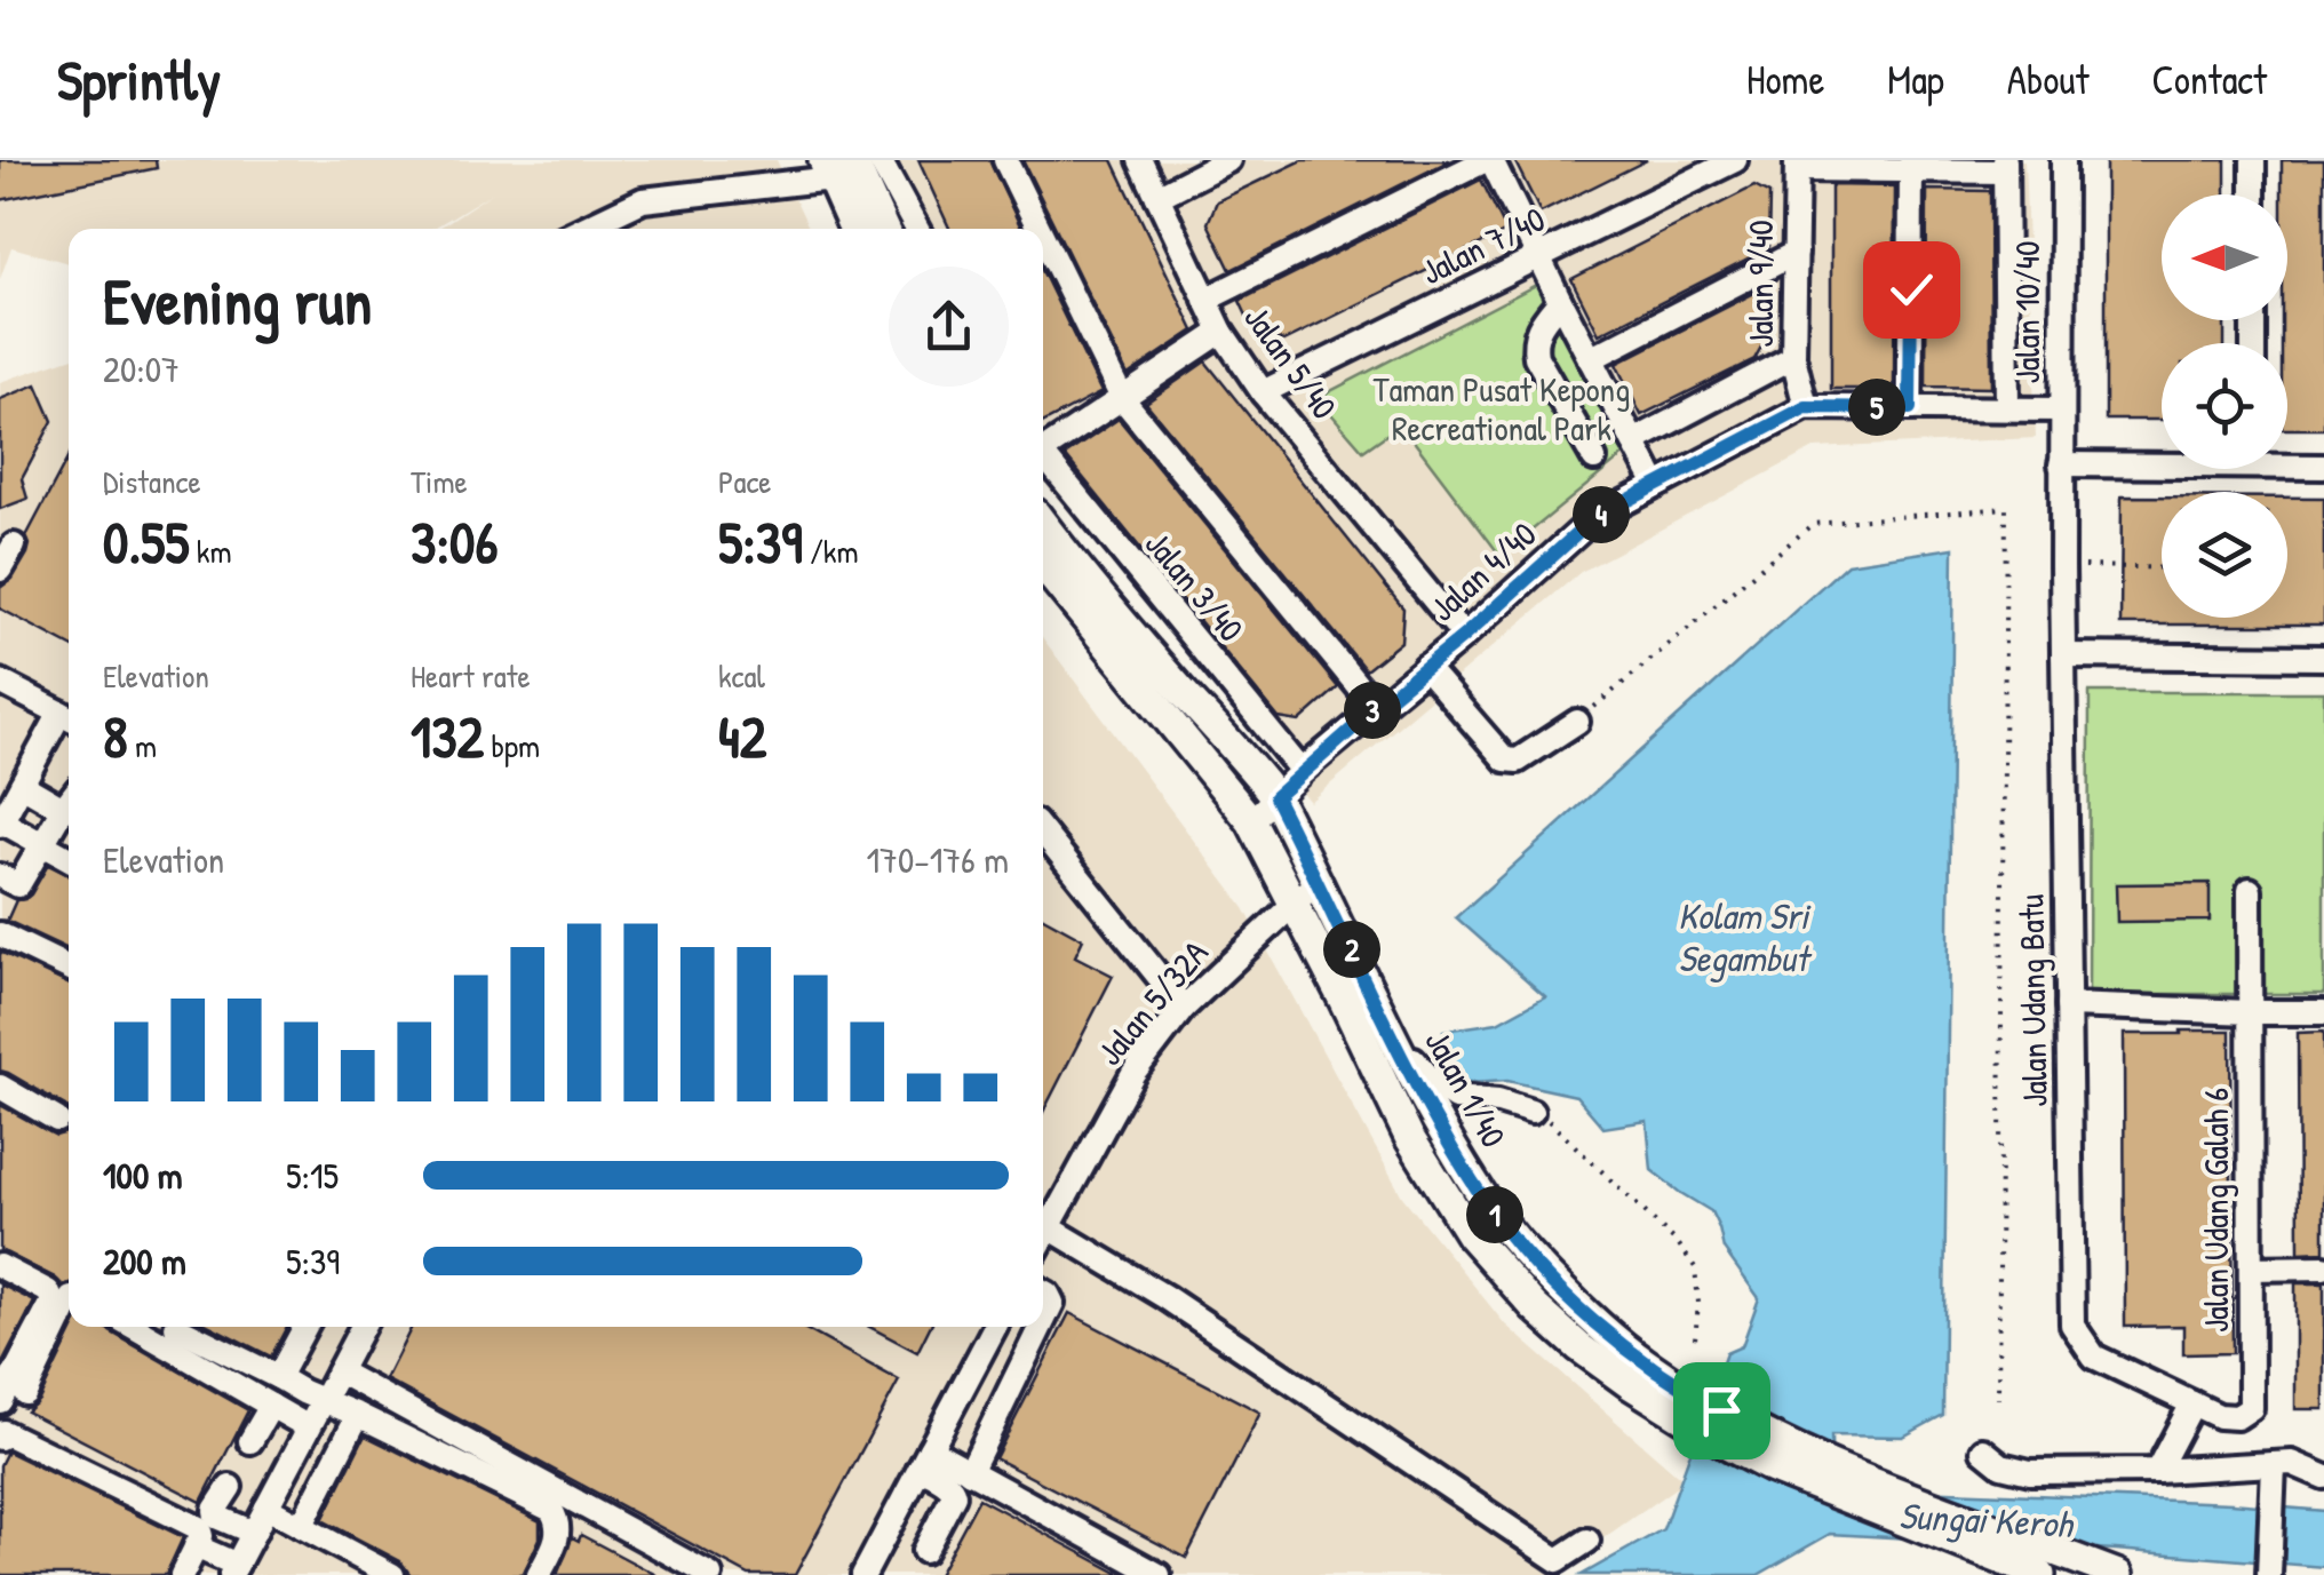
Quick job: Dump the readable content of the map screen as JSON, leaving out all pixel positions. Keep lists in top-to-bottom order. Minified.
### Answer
{"streets":{"main road":["Jalan 1/40"],"street":["Jalan 7/40","Jalan 9/40","Jalan 10/40","Jalan 5/40","Jalan 4/40","Jalan 3/40","Jalan Udang Batu","Jalan 5/32A","Jalan Udang Galah 6"]},"crossings":[["Jalan 7/40","Jalan 5/40"],["Jalan 9/40","Jalan 4/40"],["Jalan 10/40","Jalan 4/40"],["Jalan 10/40","Jalan Udang Batu"],["Jalan 5/40","Jalan 4/40"],["Jalan 4/40","Jalan 3/40"],["Jalan 4/40","Jalan 1/40"],["Jalan Udang Batu","Jalan Udang Galah 6"],["Jalan 5/32A","Jalan 1/40"]],"water":["Kolam Sri Segambut","Sungai Keroh"],"parks":["Taman Pusat Kepong Recreational Park"],"north":"left","page":{"header":"Sprintly","nav":["Home","Map","About","Contact"],"heading":["Evening run","20:07"],"pins":["5","4","3","2","1"],"stats":[["Distance","0.55 km"],["Time","3:06"],["Pace","5:39 /km"],["Elevation","8 m"],["Heart rate","132 bpm"],["kcal","42"]],"chart":["Elevation","170–176 m"],"list":[{"name":"100 m","note":"5:15"},{"name":"200 m","note":"5:39"}]}}
